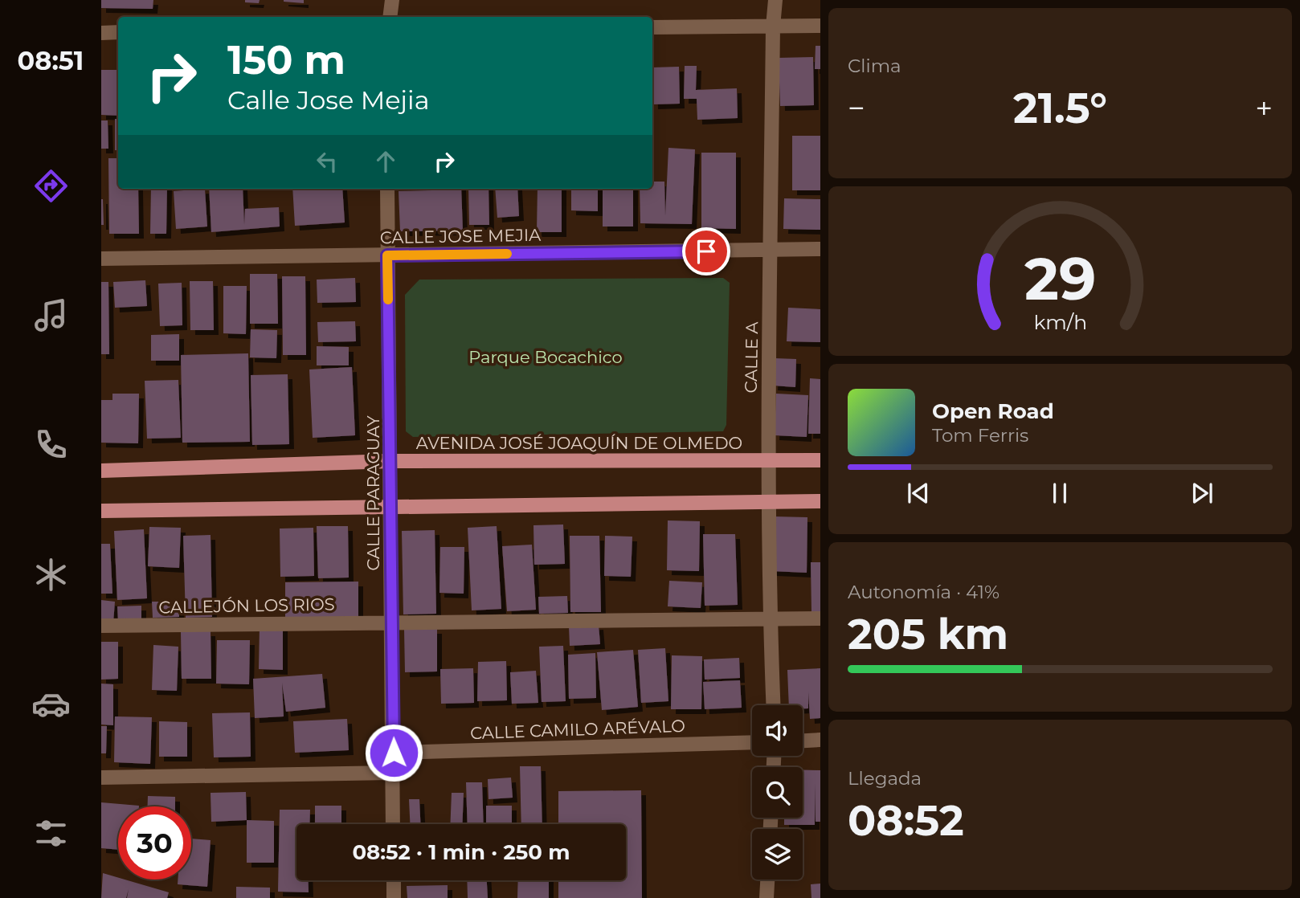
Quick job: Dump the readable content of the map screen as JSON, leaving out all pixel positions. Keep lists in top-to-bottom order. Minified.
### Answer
{"streets":{"main road":["AVENIDA JOSÉ JOAQUÍN DE OLMEDO"],"street":["CALLE JOSE MEJIA","CALLE A","CALLE PARAGUAY","CALLEJÓN LOS RIOS","CALLE CAMILO ARÉVALO"]},"crossings":[["CALLE JOSE MEJIA","CALLE A"],["CALLE JOSE MEJIA","CALLE PARAGUAY"],["CALLE A","AVENIDA JOSÉ JOAQUÍN DE OLMEDO"],["CALLE A","CALLEJÓN LOS RIOS"],["AVENIDA JOSÉ JOAQUÍN DE OLMEDO","CALLE PARAGUAY"],["CALLE PARAGUAY","CALLEJÓN LOS RIOS"],["CALLE PARAGUAY","CALLE CAMILO ARÉVALO"]],"parks":["Parque Bocachico"],"page":{"tabs":"08:51","tile":["Clima",["Autonomía · 41%","205 km"],["Llegada","08:52"]],"turn":["150 m","Calle Jose Mejia"],"heat":["−","21.5°","+"],"song":["Open Road","Tom Ferris"],"limit":"30","trip":"08:52 · 1 min · 250 m","gauge":["29","km/h"]}}
